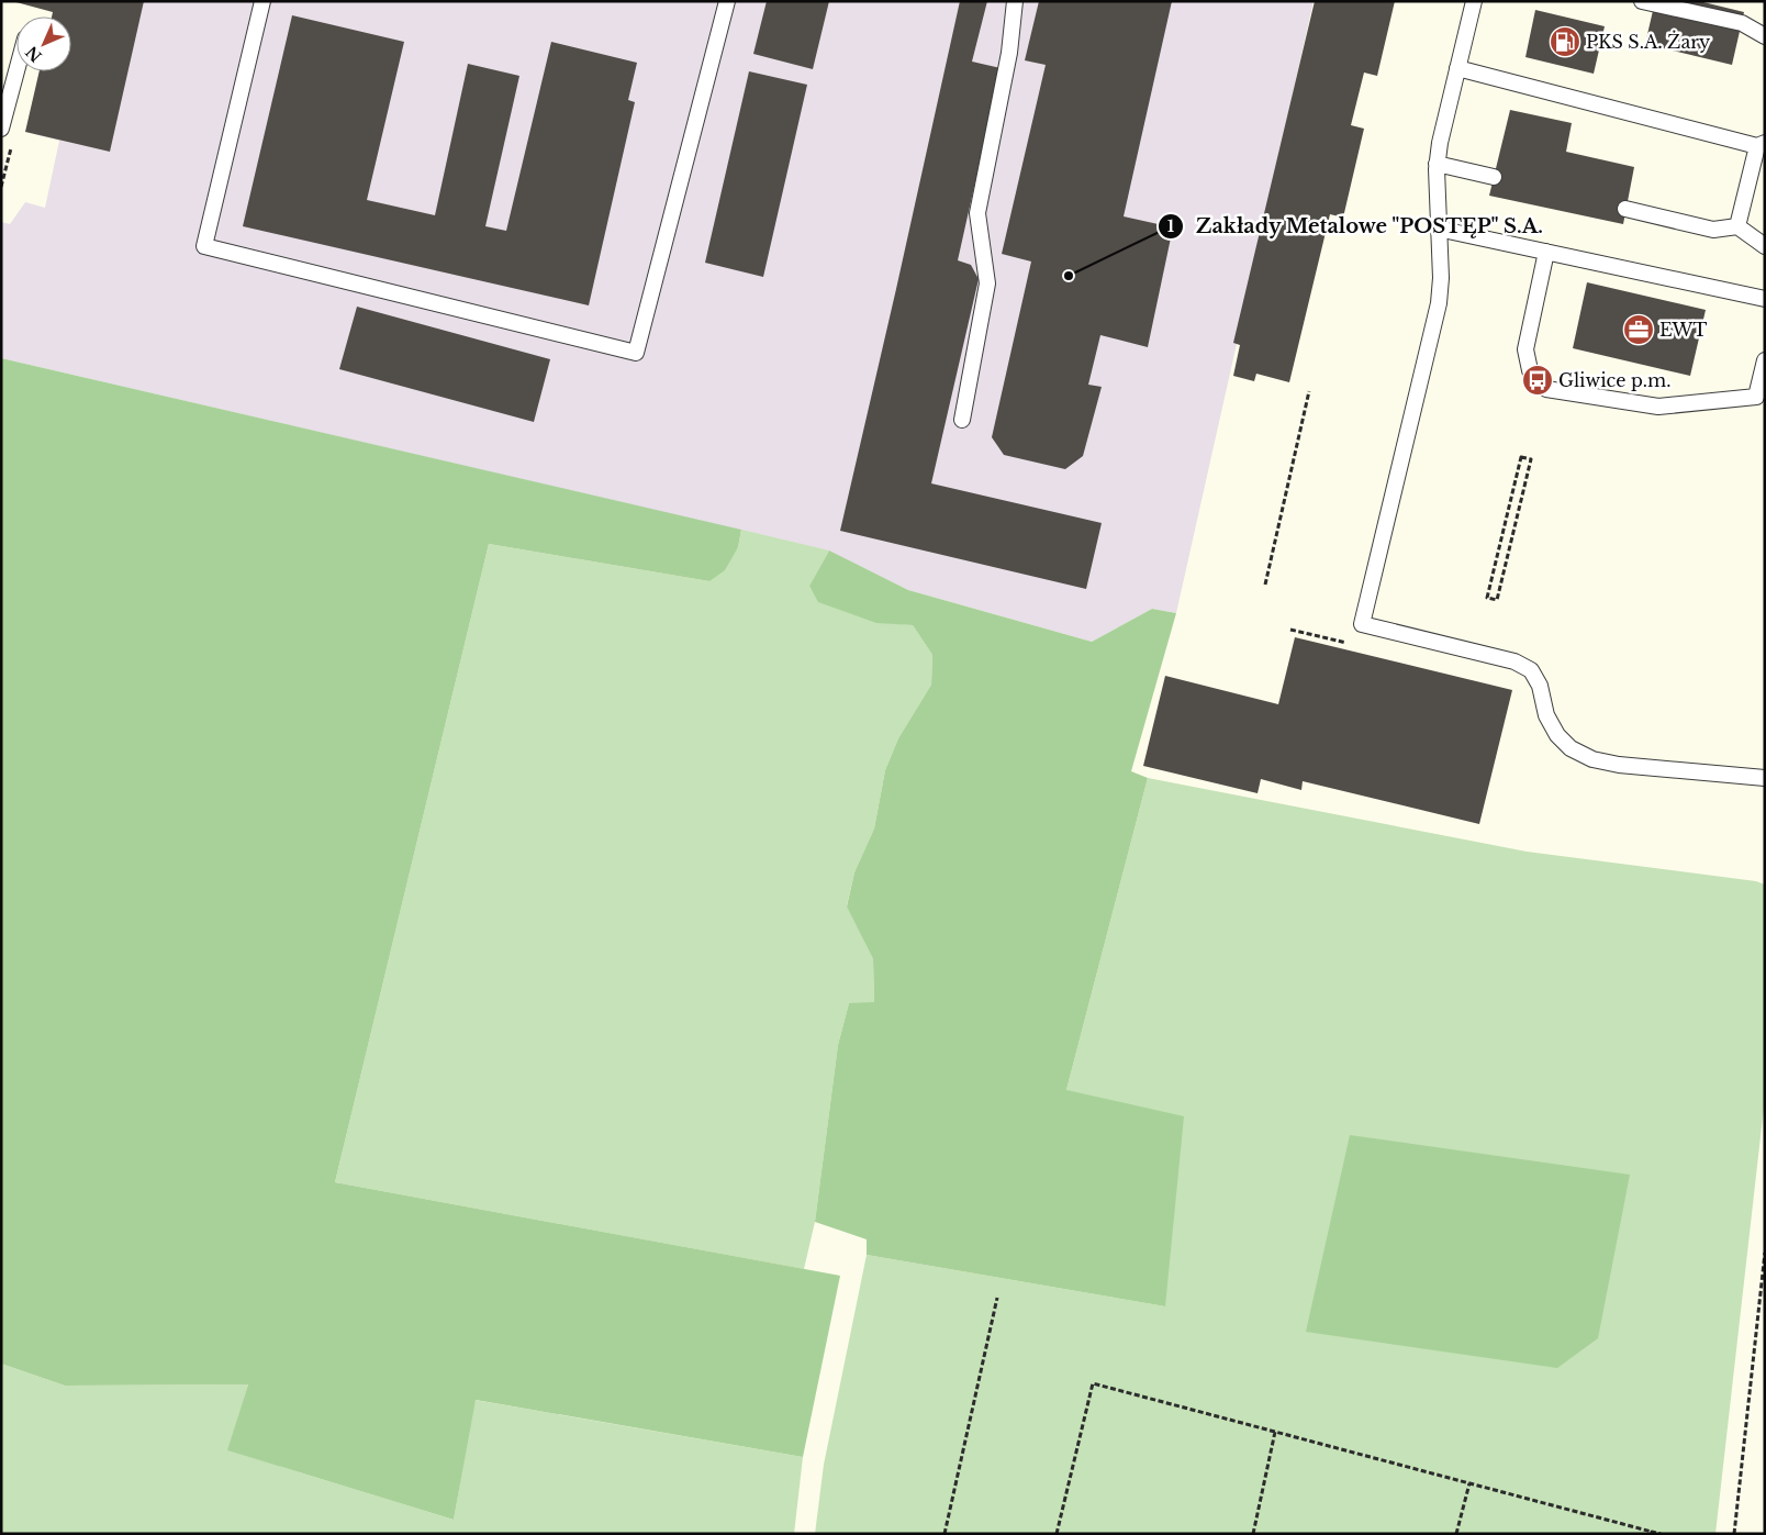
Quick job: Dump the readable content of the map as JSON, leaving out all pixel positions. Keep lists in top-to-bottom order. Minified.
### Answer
{"places":{"fuel station":["PKS S.A. Żary"],"other":["Zakłady Metalowe \"POSTĘP\" S.A."],"office":["EWT"],"bus stop":["Gliwice p.m."]},"north":"bottom left"}
